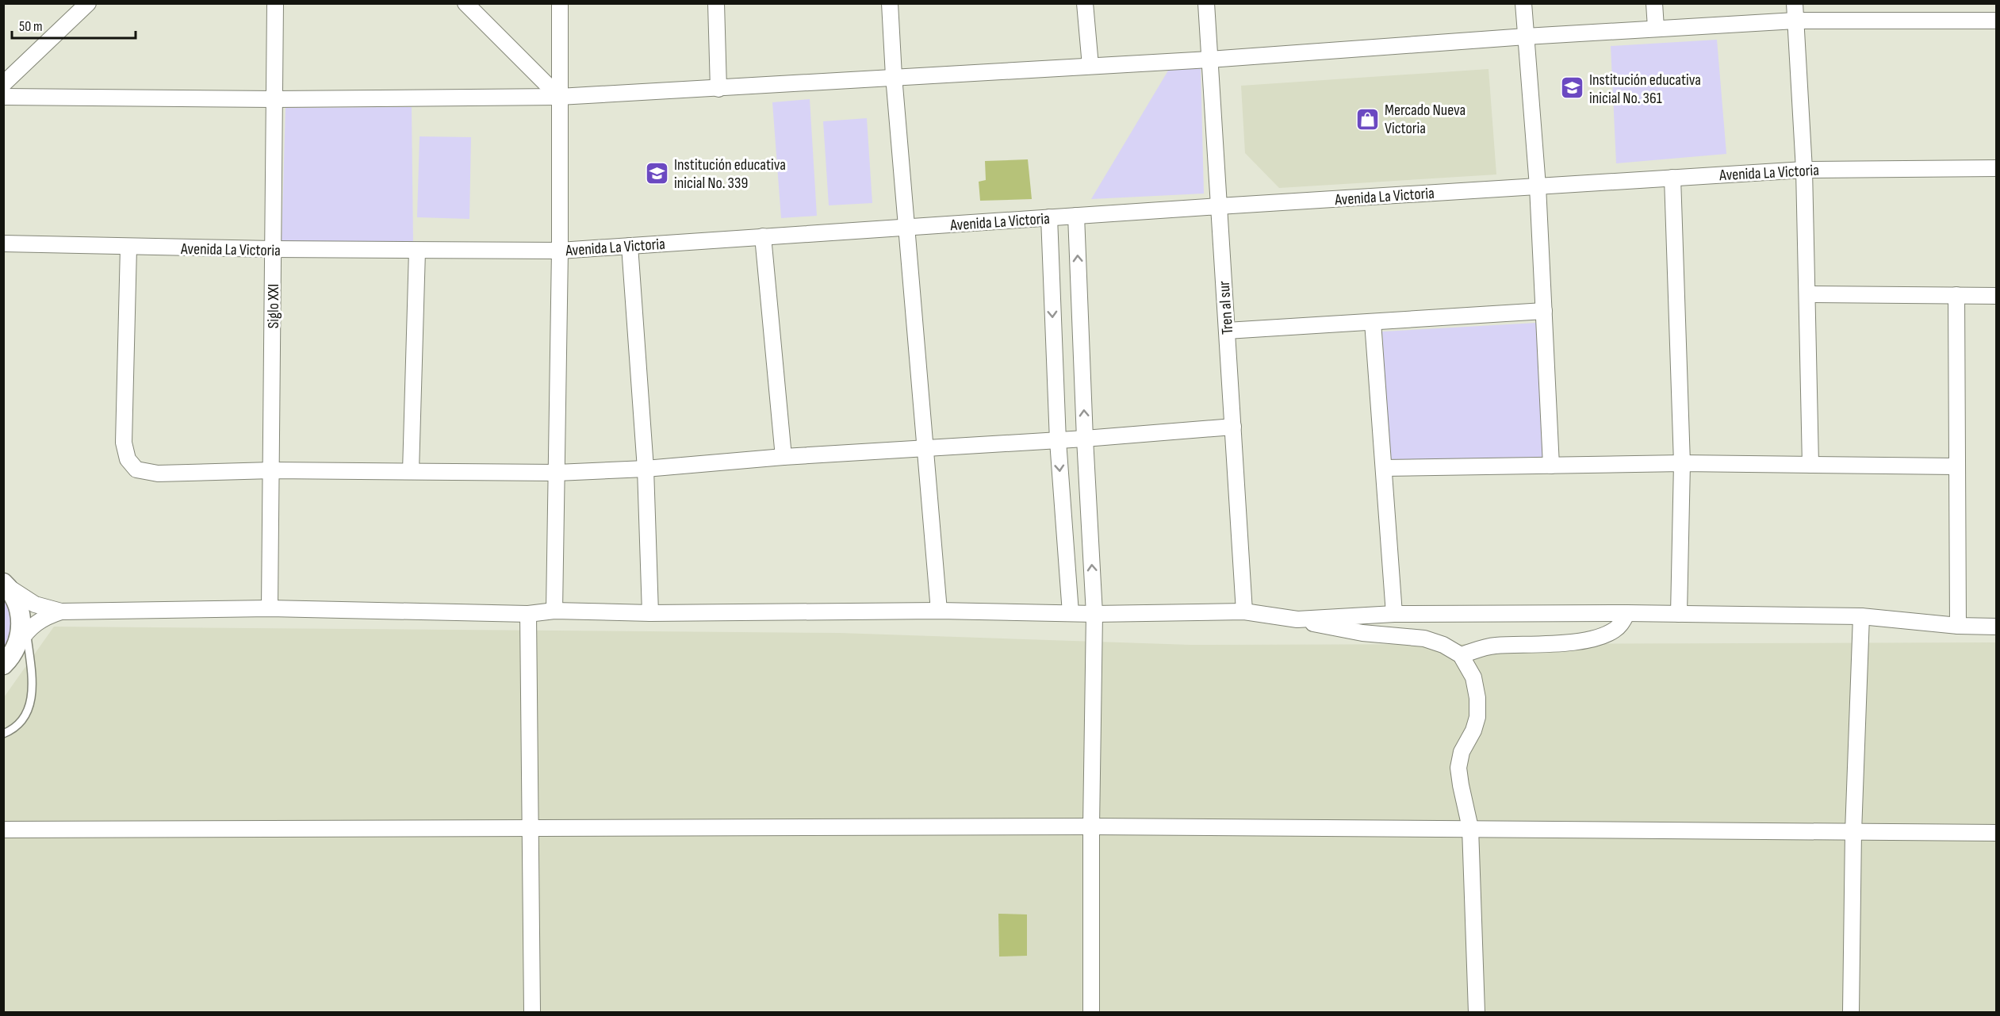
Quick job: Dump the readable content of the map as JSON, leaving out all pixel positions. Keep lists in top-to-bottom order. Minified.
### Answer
{"streets":{"street":["Avenida La Victoria","Siglo XXI","Tren al sur"]},"crossings":[["Avenida La Victoria","Siglo XXI"],["Avenida La Victoria","Tren al sur"]],"places":{"school or university":["Institución educativa inicial No. 361","Institución educativa inicial No. 339"],"shop":["Mercado Nueva Victoria"]},"scale_bar":"50 m"}
